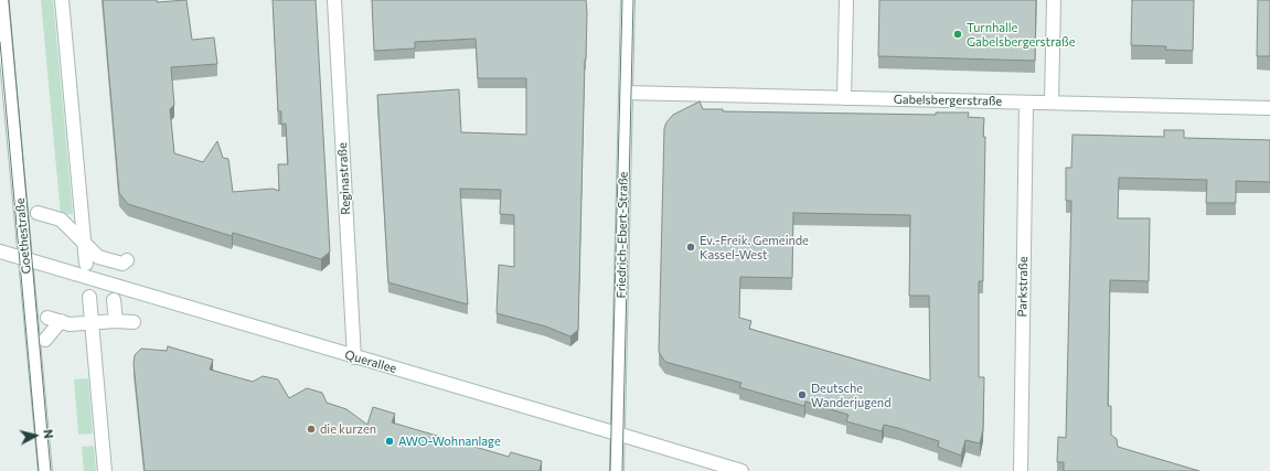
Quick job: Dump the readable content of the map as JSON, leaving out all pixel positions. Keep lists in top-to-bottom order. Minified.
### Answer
{"streets":{"street":["Gabelsbergerstraße","Reginastraße","Friedrich-Ebert-Straße","Goethestraße","Parkstraße","Querallee"]},"crossings":[["Gabelsbergerstraße","Friedrich-Ebert-Straße"],["Gabelsbergerstraße","Parkstraße"],["Reginastraße","Querallee"],["Friedrich-Ebert-Straße","Querallee"],["Goethestraße","Querallee"]],"places":["Turnhalle Gabelsbergerstraße","Ev.-Freik. Gemeinde Kassel-West","Deutsche Wanderjugend","die kurzen","AWO-Wohnanlage"],"north":"right"}
